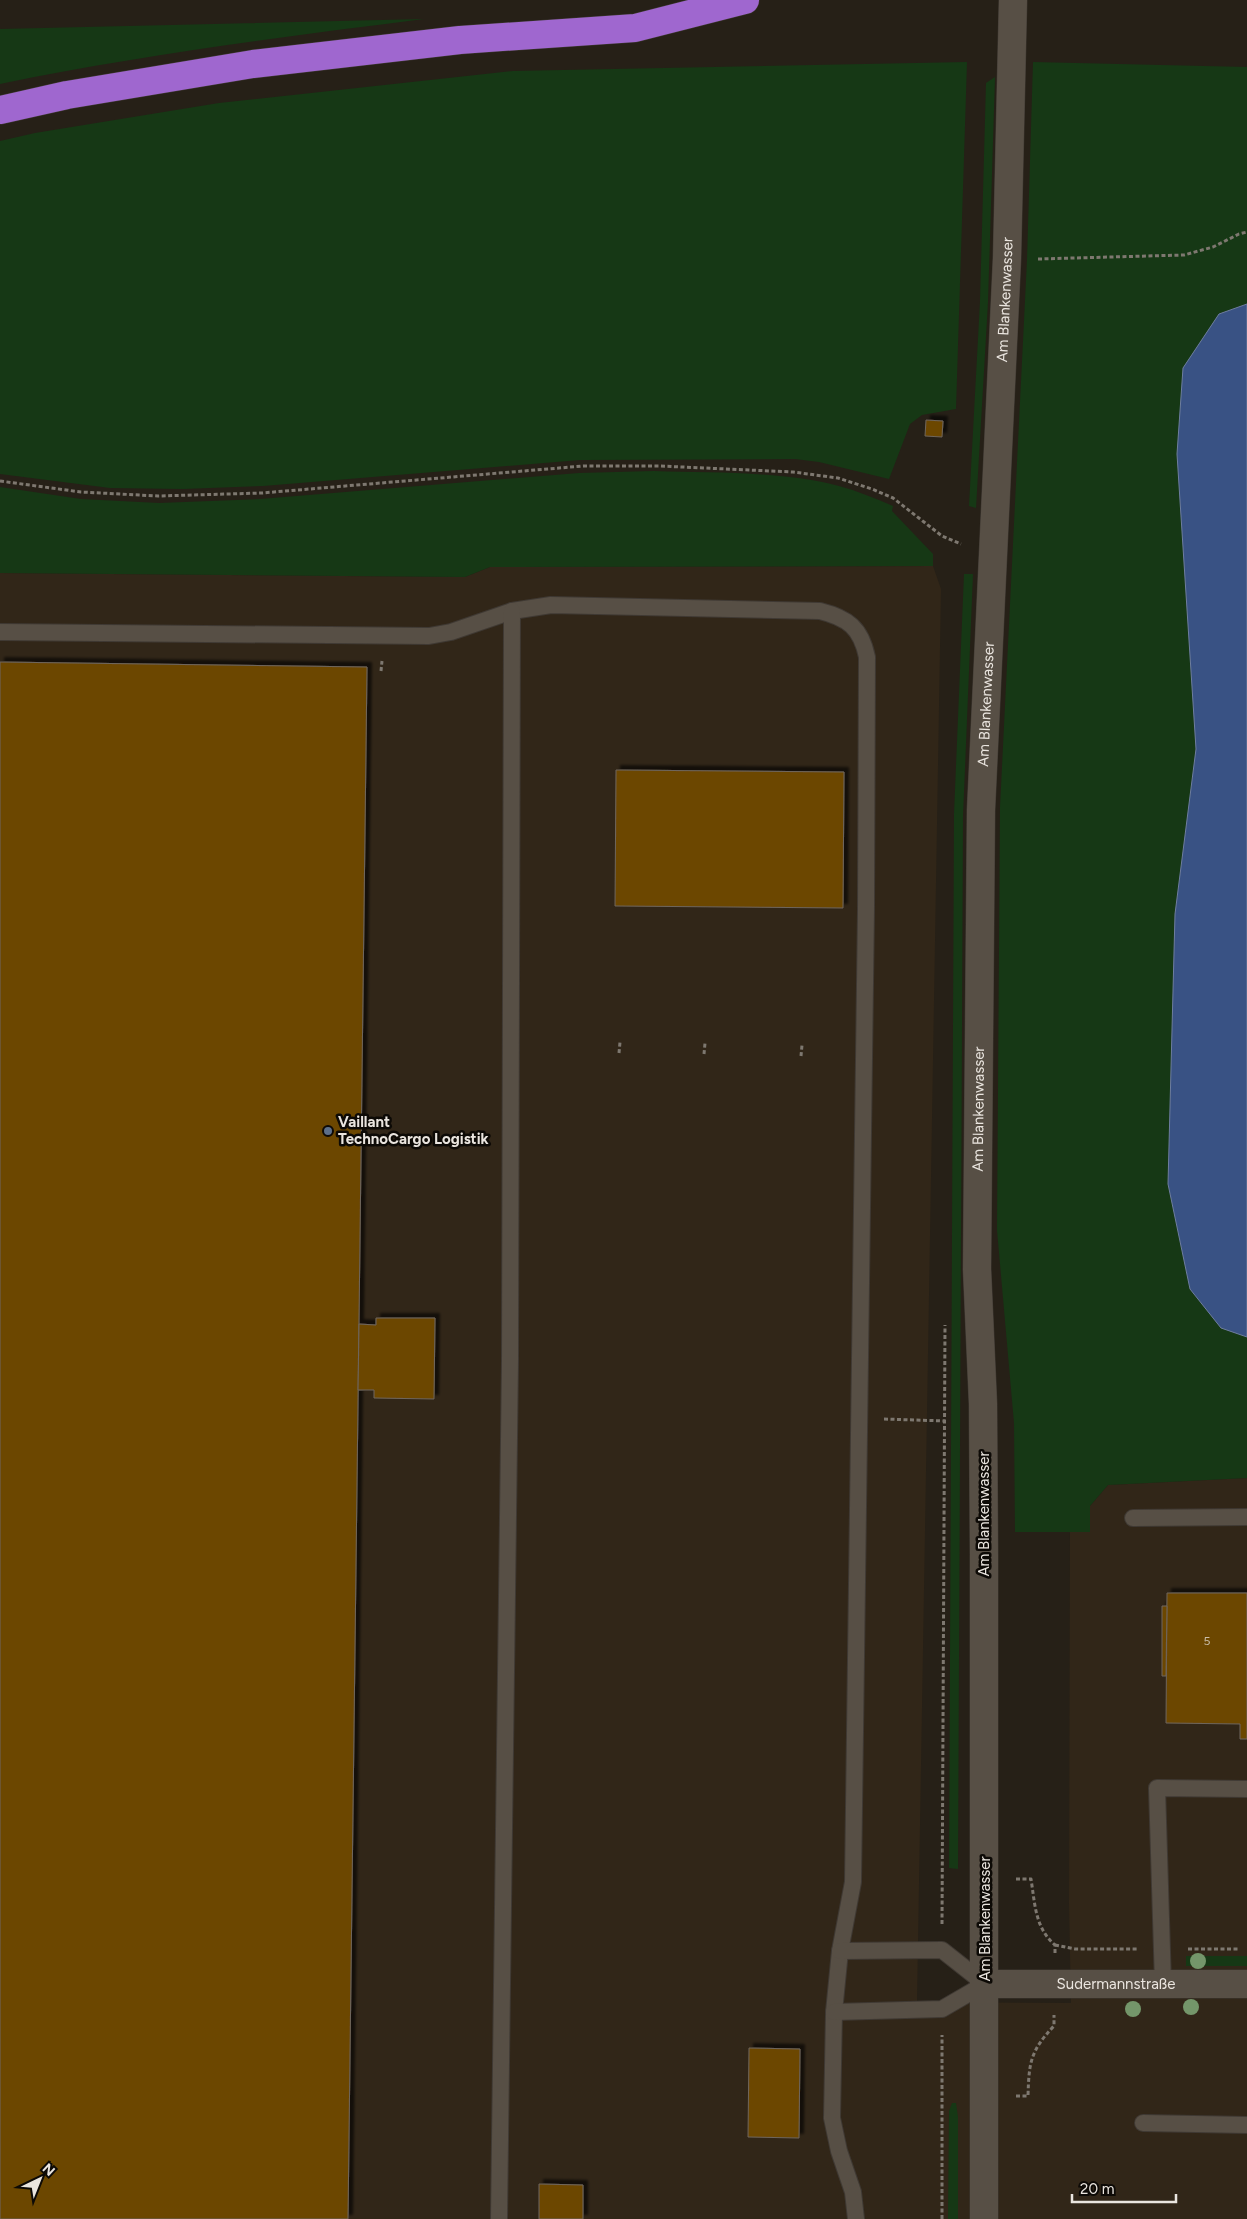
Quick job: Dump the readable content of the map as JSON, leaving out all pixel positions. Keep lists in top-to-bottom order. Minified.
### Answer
{"streets":{"street":["Am Blankenwasser","Sudermannstraße"]},"crossings":[["Am Blankenwasser","Sudermannstraße"]],"places":["Vaillant TechnoCargo Logistik"],"house_numbers":["5"],"scale_bar":"20 m","north":"top right"}
